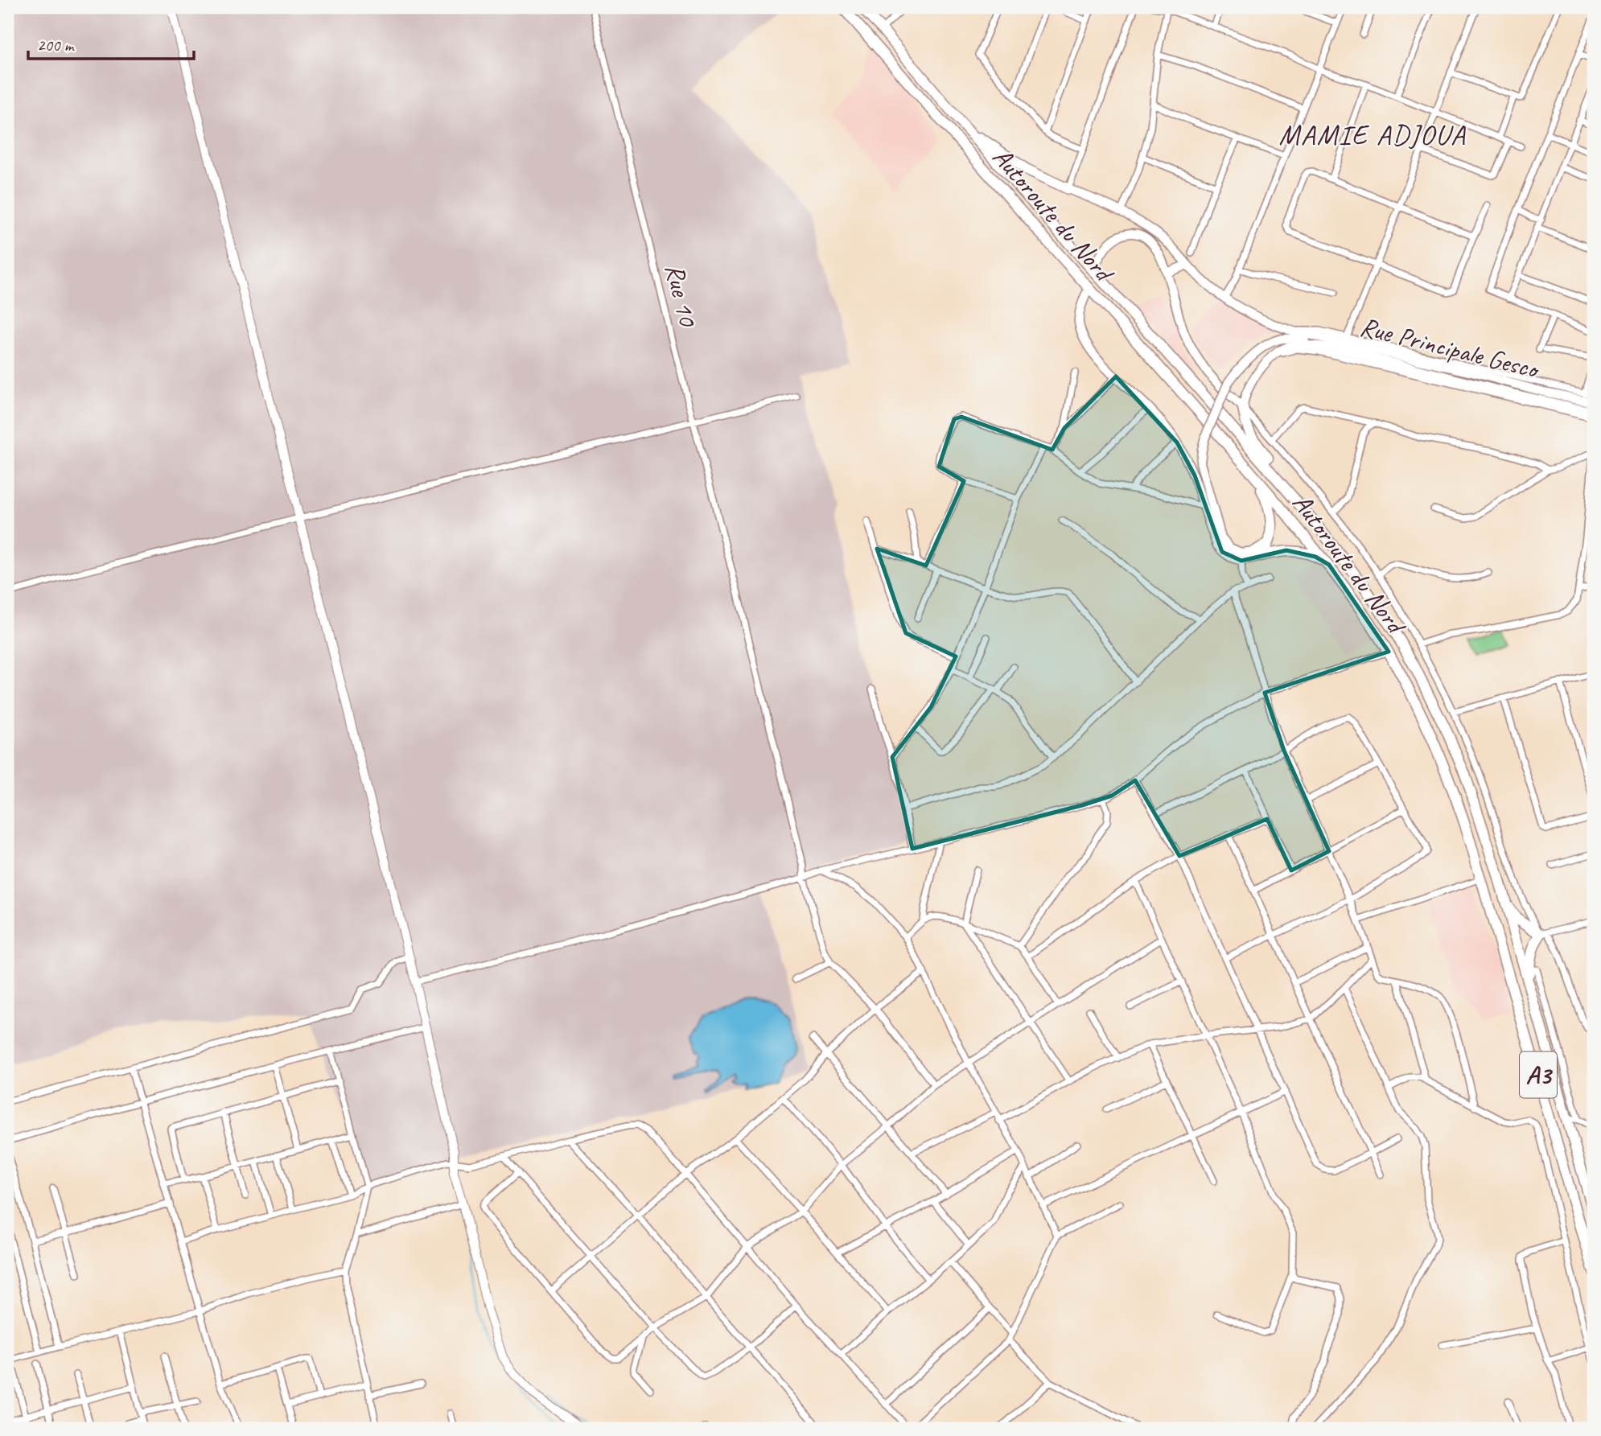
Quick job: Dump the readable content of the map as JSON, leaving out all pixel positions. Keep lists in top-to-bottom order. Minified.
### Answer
{"streets":{"highway":["Autoroute du Nord","A3"],"main road":["Rue Principale Gesco"],"street":["Rue 10"]},"districts":["MAMIE ADJOUA"],"scale_bar":"200 m"}
